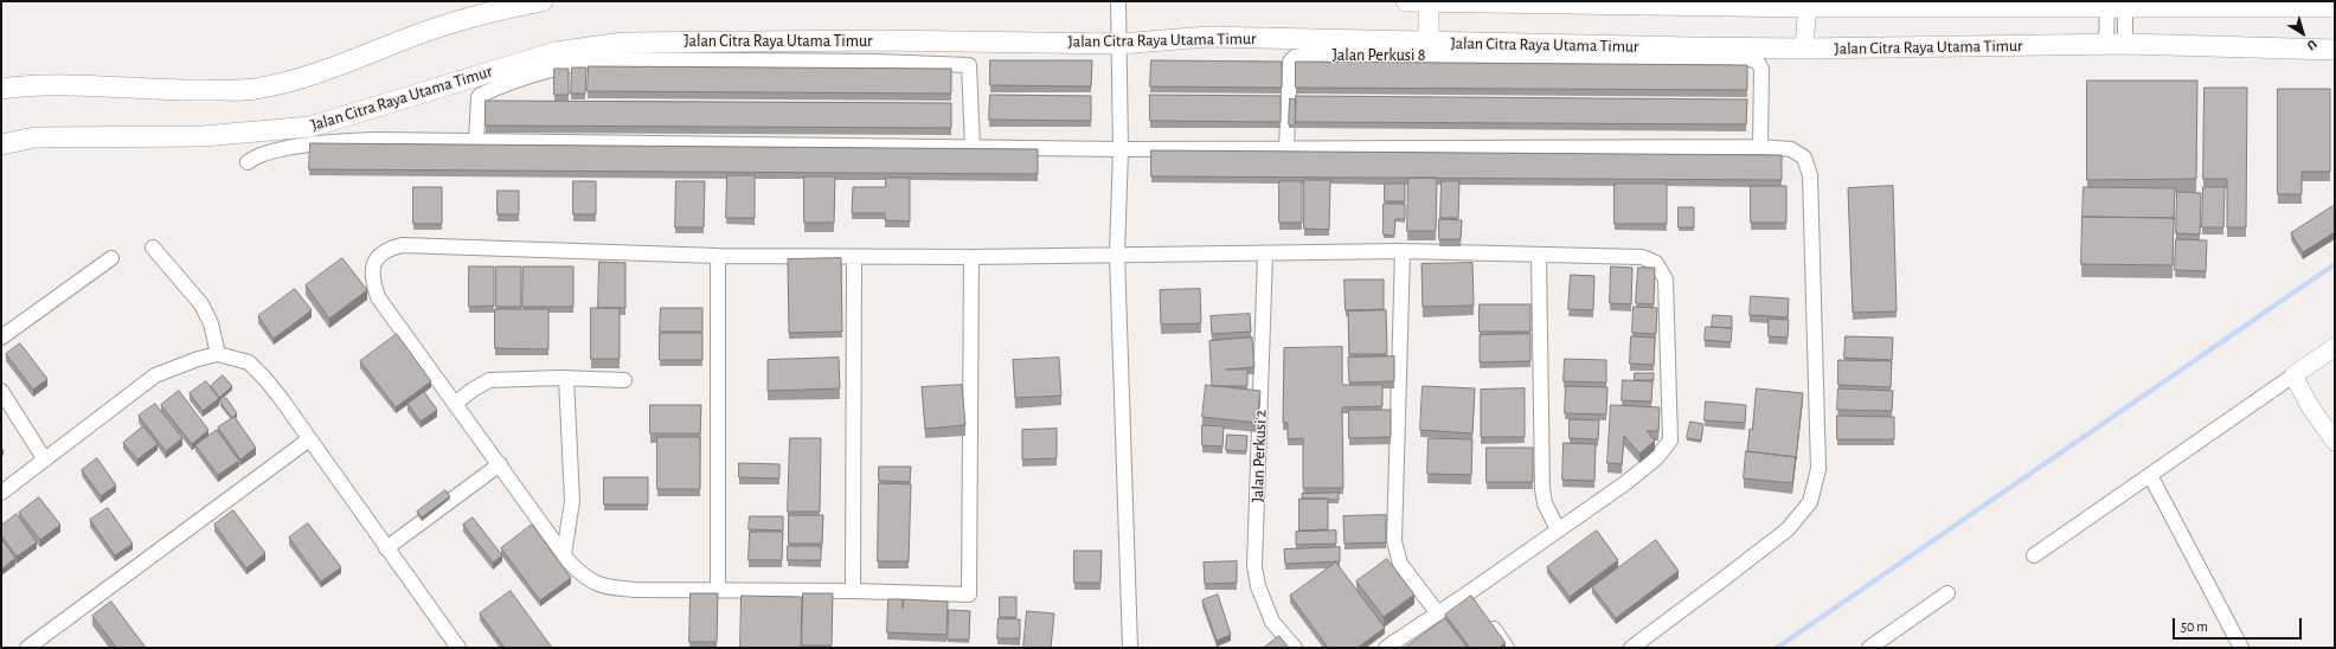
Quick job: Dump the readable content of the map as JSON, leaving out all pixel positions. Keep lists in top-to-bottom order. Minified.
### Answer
{"streets":{"main road":["Jalan Citra Raya Utama Timur"],"street":["Jalan Perkusi 8","Jalan Perkusi 2"]},"scale_bar":"50 m","north":"bottom right"}
